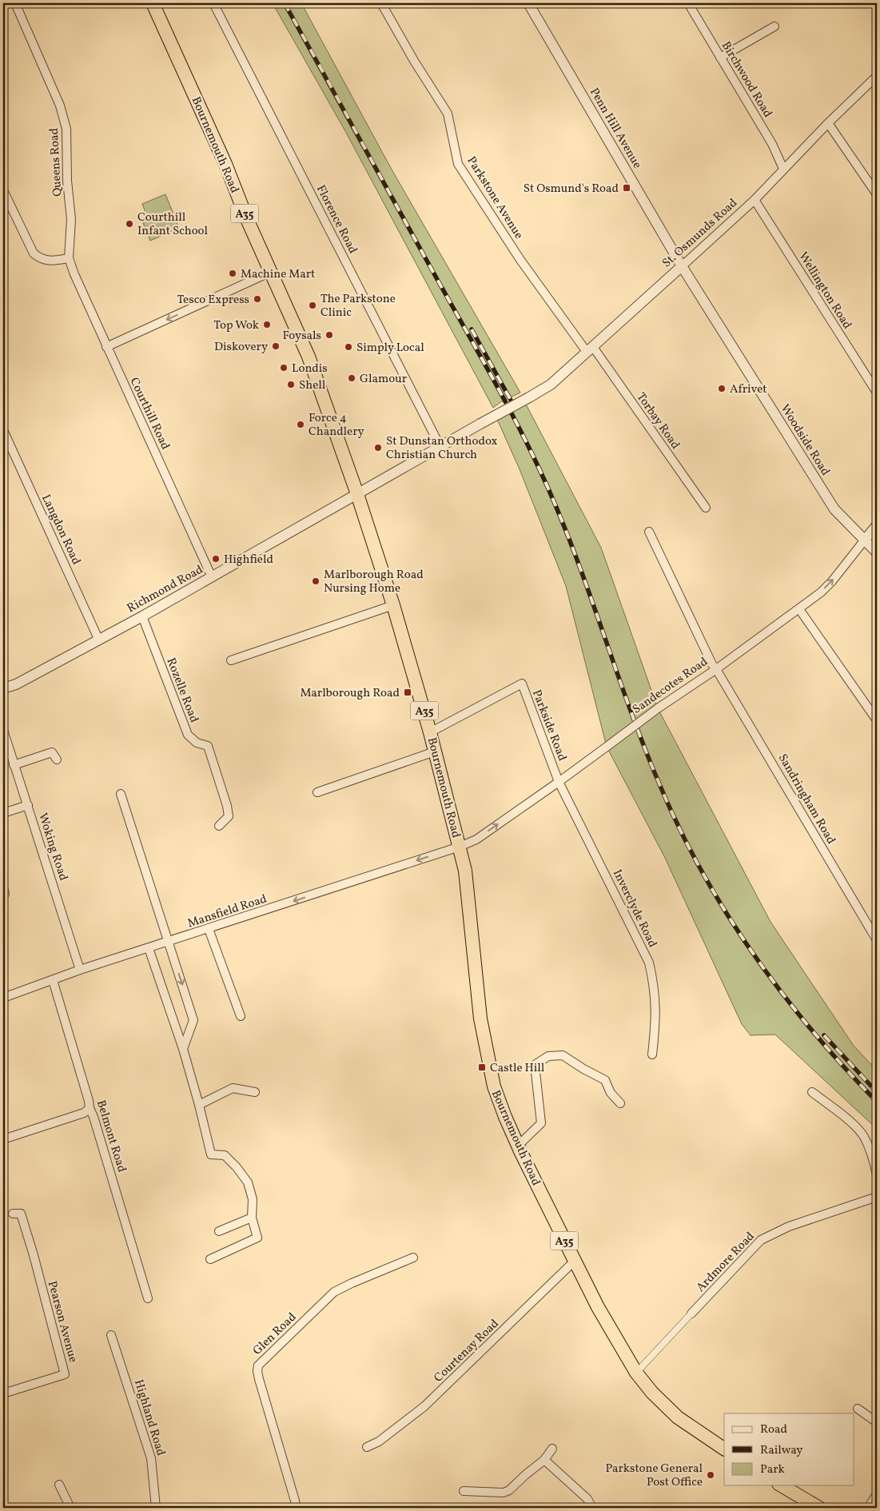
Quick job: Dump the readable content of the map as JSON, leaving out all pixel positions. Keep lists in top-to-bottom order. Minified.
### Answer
{"streets":{"highway":["Bournemouth Road","A35"],"street":["Birchwood Road","Penn Hill Avenue","Queens Road","Parkstone Avenue","Florence Road","St. Osmunds Road","Wellington Road","Courthill Road","Torbay Road","Woodside Road","Langdon Road","Richmond Road","Sandecotes Road","Rozelle Road","Parkside Road","Sandringham Road","Woking Road","Inverclyde Road","Mansfield Road","Belmont Road","Ardmore Road","Pearson Avenue","Glen Road","Courtenay Road","Highland Road"]},"crossings":[["Birchwood Road","St. Osmunds Road"],["Penn Hill Avenue","St. Osmunds Road"],["Penn Hill Avenue","Woodside Road"],["Bournemouth Road","Richmond Road"],["Bournemouth Road","Sandecotes Road"],["Bournemouth Road","Parkside Road"],["Bournemouth Road","Mansfield Road"],["Bournemouth Road","Ardmore Road"],["Bournemouth Road","Courtenay Road"],["Queens Road","Courthill Road"],["Parkstone Avenue","St. Osmunds Road"],["Parkstone Avenue","Torbay Road"],["Florence Road","St. Osmunds Road"],["Florence Road","Richmond Road"],["St. Osmunds Road","Wellington Road"],["St. Osmunds Road","Torbay Road"],["St. Osmunds Road","Woodside Road"],["St. Osmunds Road","Richmond Road"],["Courthill Road","Richmond Road"],["Woodside Road","Sandecotes Road"],["Langdon Road","Richmond Road"],["Richmond Road","Rozelle Road"],["Sandecotes Road","Parkside Road"],["Sandecotes Road","Sandringham Road"],["Sandecotes Road","Inverclyde Road"],["Sandecotes Road","Mansfield Road"],["Parkside Road","Inverclyde Road"],["Woking Road","Mansfield Road"],["Mansfield Road","Belmont Road"]],"one_way":["Sandecotes Road","Mansfield Road"],"places":{"transit":["St Osmund's Road","Marlborough Road","Castle Hill"],"other":["Courthill Infant School","Machine Mart","Tesco Express","The Parkstone Clinic","Top Wok","Foysals","Diskovery","Simply Local","Londis","Glamour","Shell","Afrivet","Force 4 Chandlery","St Dunstan Orthodox Christian Church","Highfield","Marlborough Road Nursing Home","Parkstone General Post Office"]},"legend":["Road","Railway","Park"]}
